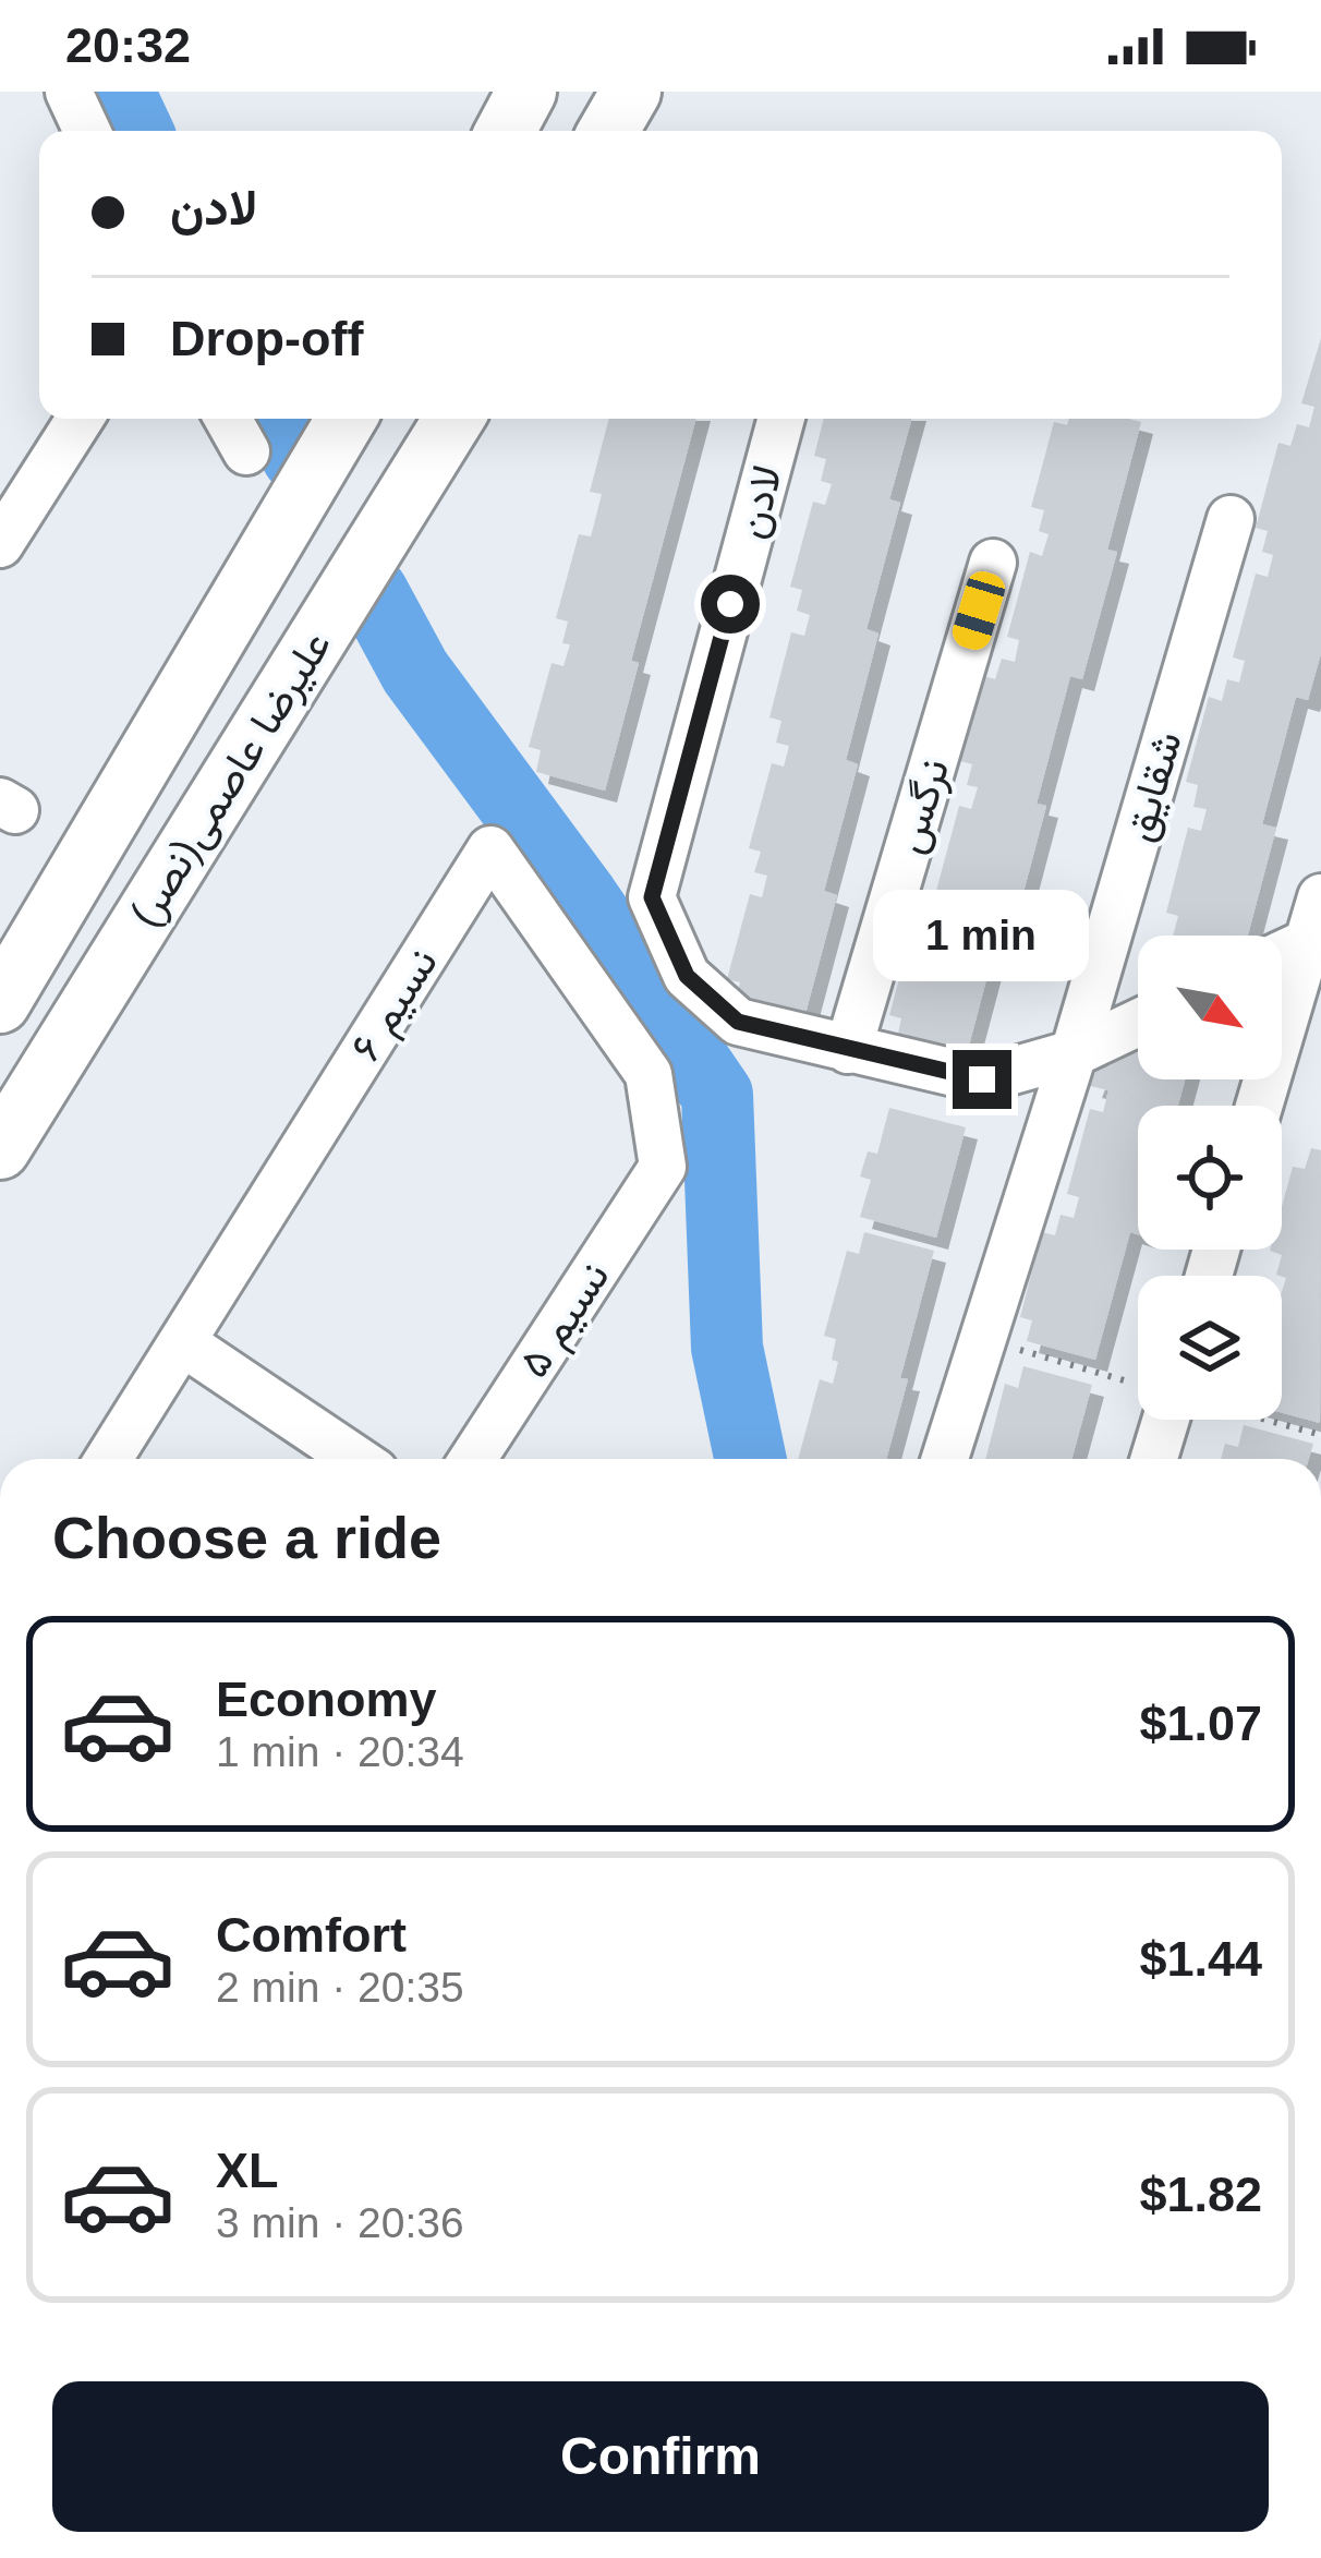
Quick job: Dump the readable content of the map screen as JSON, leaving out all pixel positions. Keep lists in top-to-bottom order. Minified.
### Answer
{"streets":{"street":["لادن","علیرضا عاصمی(نصر)","شقایق","نرگس","نسیم ۶","نسیم ۵"]},"crossings":[["لادن","نرگس"],["نسیم ۶","نسیم ۵"]],"north":"bottom right","page":{"status":"20:32","banner":["لادن","Drop-off"],"bubble":"1 min","heading":"Choose a ride","list":[{"name":"Economy","note":"1 min · 20:34","value":"$1.07"},{"name":"Comfort","note":"2 min · 20:35","value":"$1.44"},{"name":"XL","note":"3 min · 20:36","value":"$1.82"}],"buttons":"Confirm"}}
